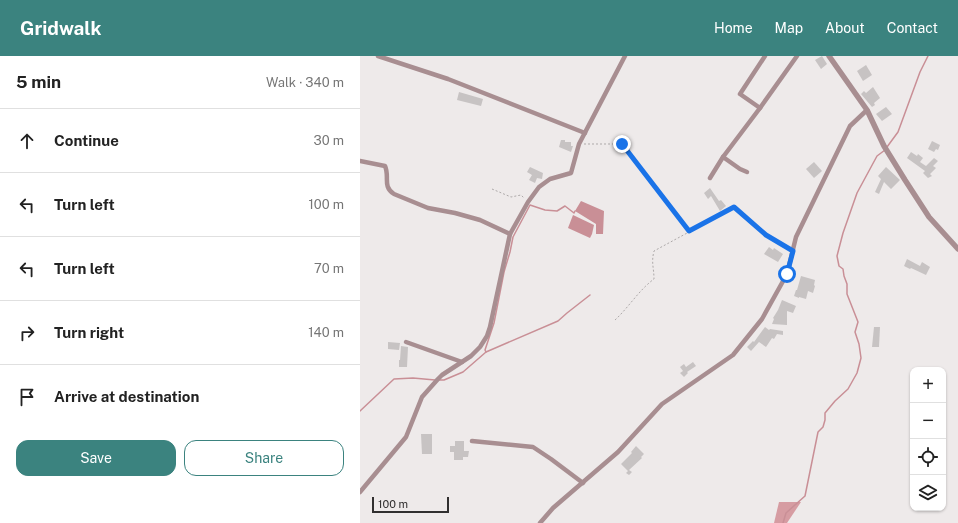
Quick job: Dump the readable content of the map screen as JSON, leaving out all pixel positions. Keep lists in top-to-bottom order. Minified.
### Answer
{"scale_bar":"100 m","page":{"header":"Gridwalk","nav":["Home","Map","About","Contact"],"heading":["5 min","Walk · 340 m"],"list":[["Continue","30 m"],["Turn left","100 m"],["Turn left","70 m"],["Turn right","140 m"],"Arrive at destination"],"map_buttons":["+","−"],"buttons":["Save","Share"],"scale":"100 m"}}
